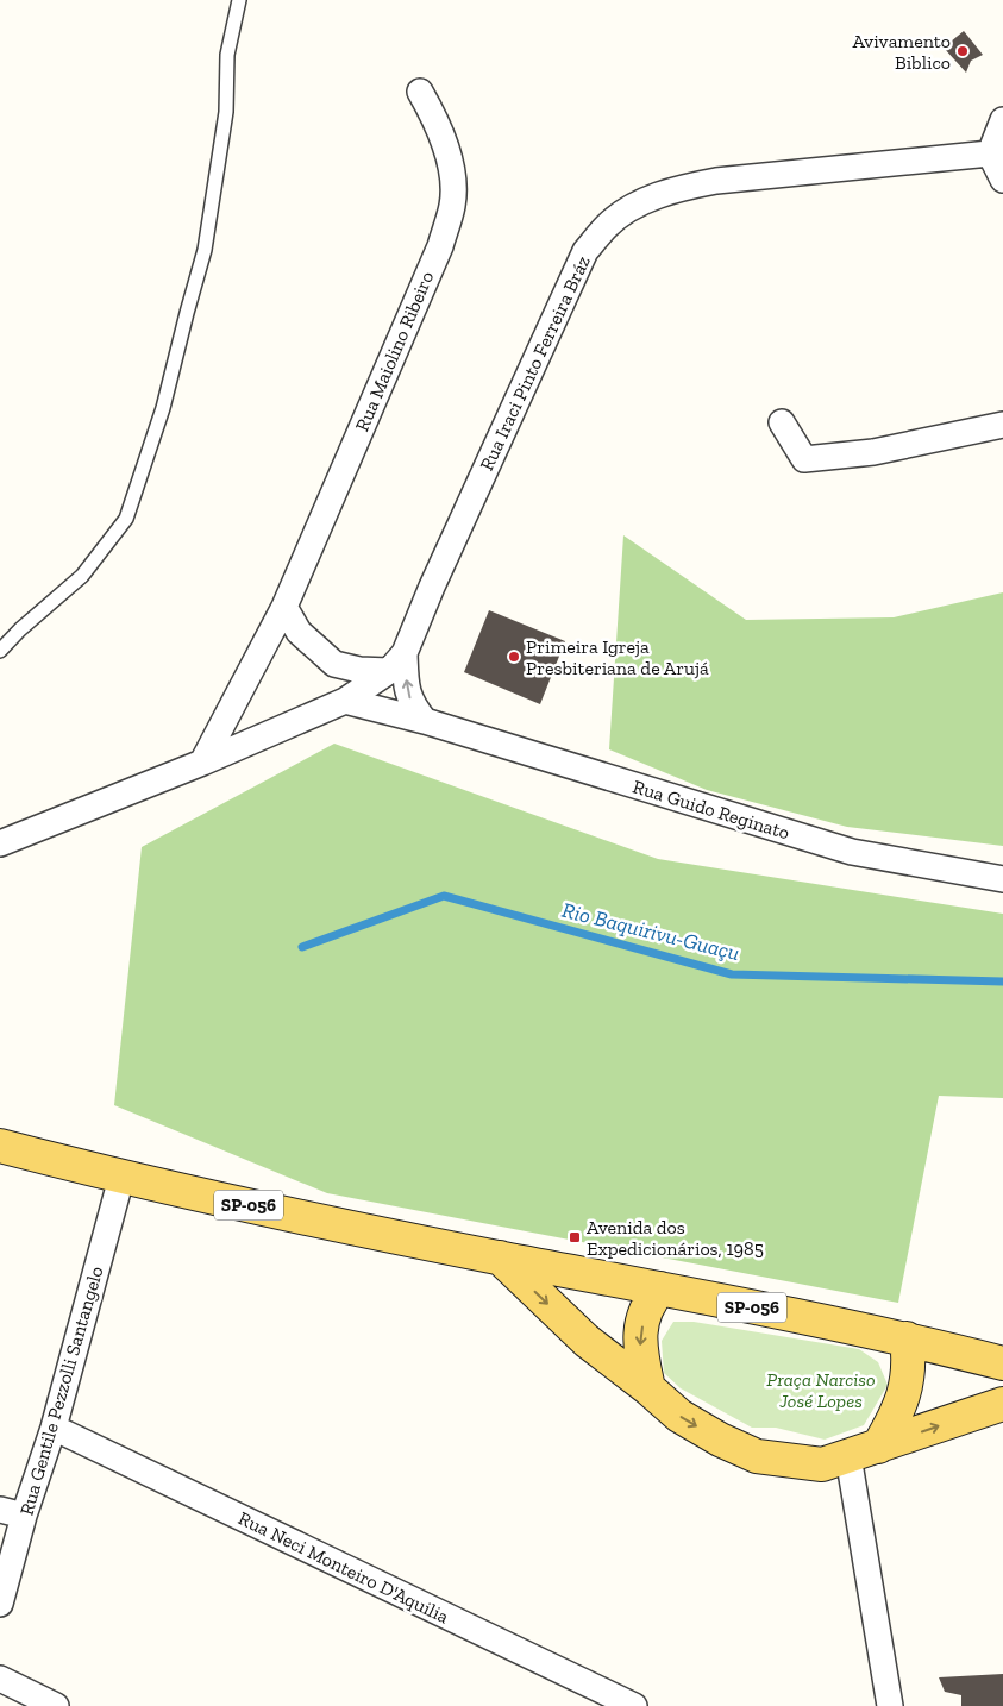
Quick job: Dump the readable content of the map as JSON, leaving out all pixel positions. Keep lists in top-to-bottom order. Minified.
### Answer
{"streets":{"main road":["SP-056"],"street":["Rua Maiolino Ribeiro","Rua Iraci Pinto Ferreira Bráz","Rua Guido Reginato","Rua Gentile Pezzolli Santangelo","Rua Neci Monteiro D'Aquilia"]},"crossings":[["SP-056","Rua Gentile Pezzolli Santangelo"],["Rua Gentile Pezzolli Santangelo","Rua Neci Monteiro D'Aquilia"]],"water":["Rio Baquirivu-Guaçu"],"parks":["Praça Narciso José Lopes"],"places":{"other":["Avivamento Biblico","Primeira Igreja Presbiteriana de Arujá"],"transit":["Avenida dos Expedicionários, 1985"]}}
